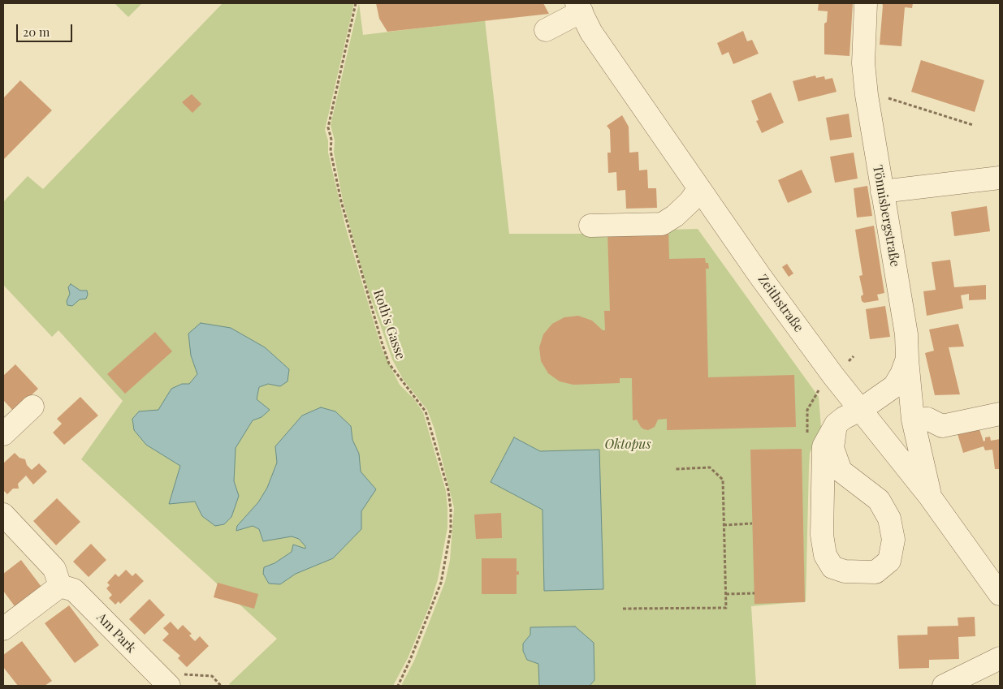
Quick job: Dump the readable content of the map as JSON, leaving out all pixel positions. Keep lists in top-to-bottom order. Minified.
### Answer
{"streets":{"street":["Tönnisbergstraße","Zeithstraße","Am Park"],"path":["Roth's Gasse"]},"crossings":[["Tönnisbergstraße","Zeithstraße"]],"parks":["Oktopus"],"scale_bar":"20 m"}
